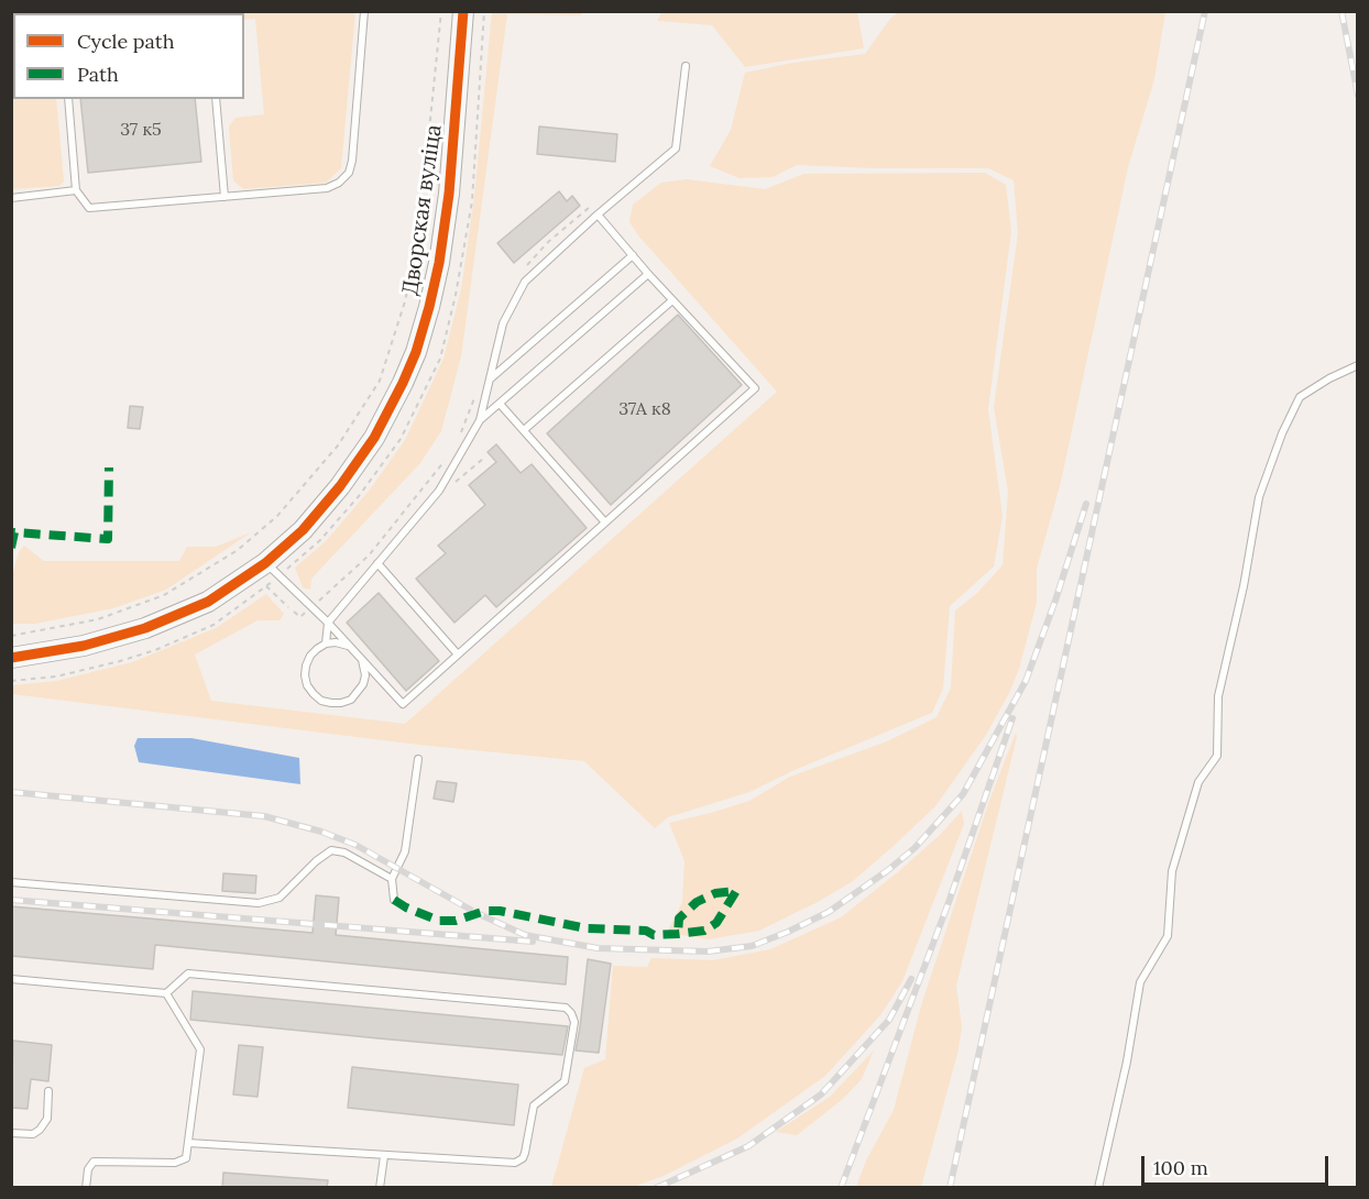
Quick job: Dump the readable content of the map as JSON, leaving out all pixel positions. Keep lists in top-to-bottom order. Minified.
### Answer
{"streets":{"street":["Дворская вуліца"]},"house_numbers":["37 к5","37А к8"],"legend":["Cycle path","Path"],"scale_bar":"100 m"}
